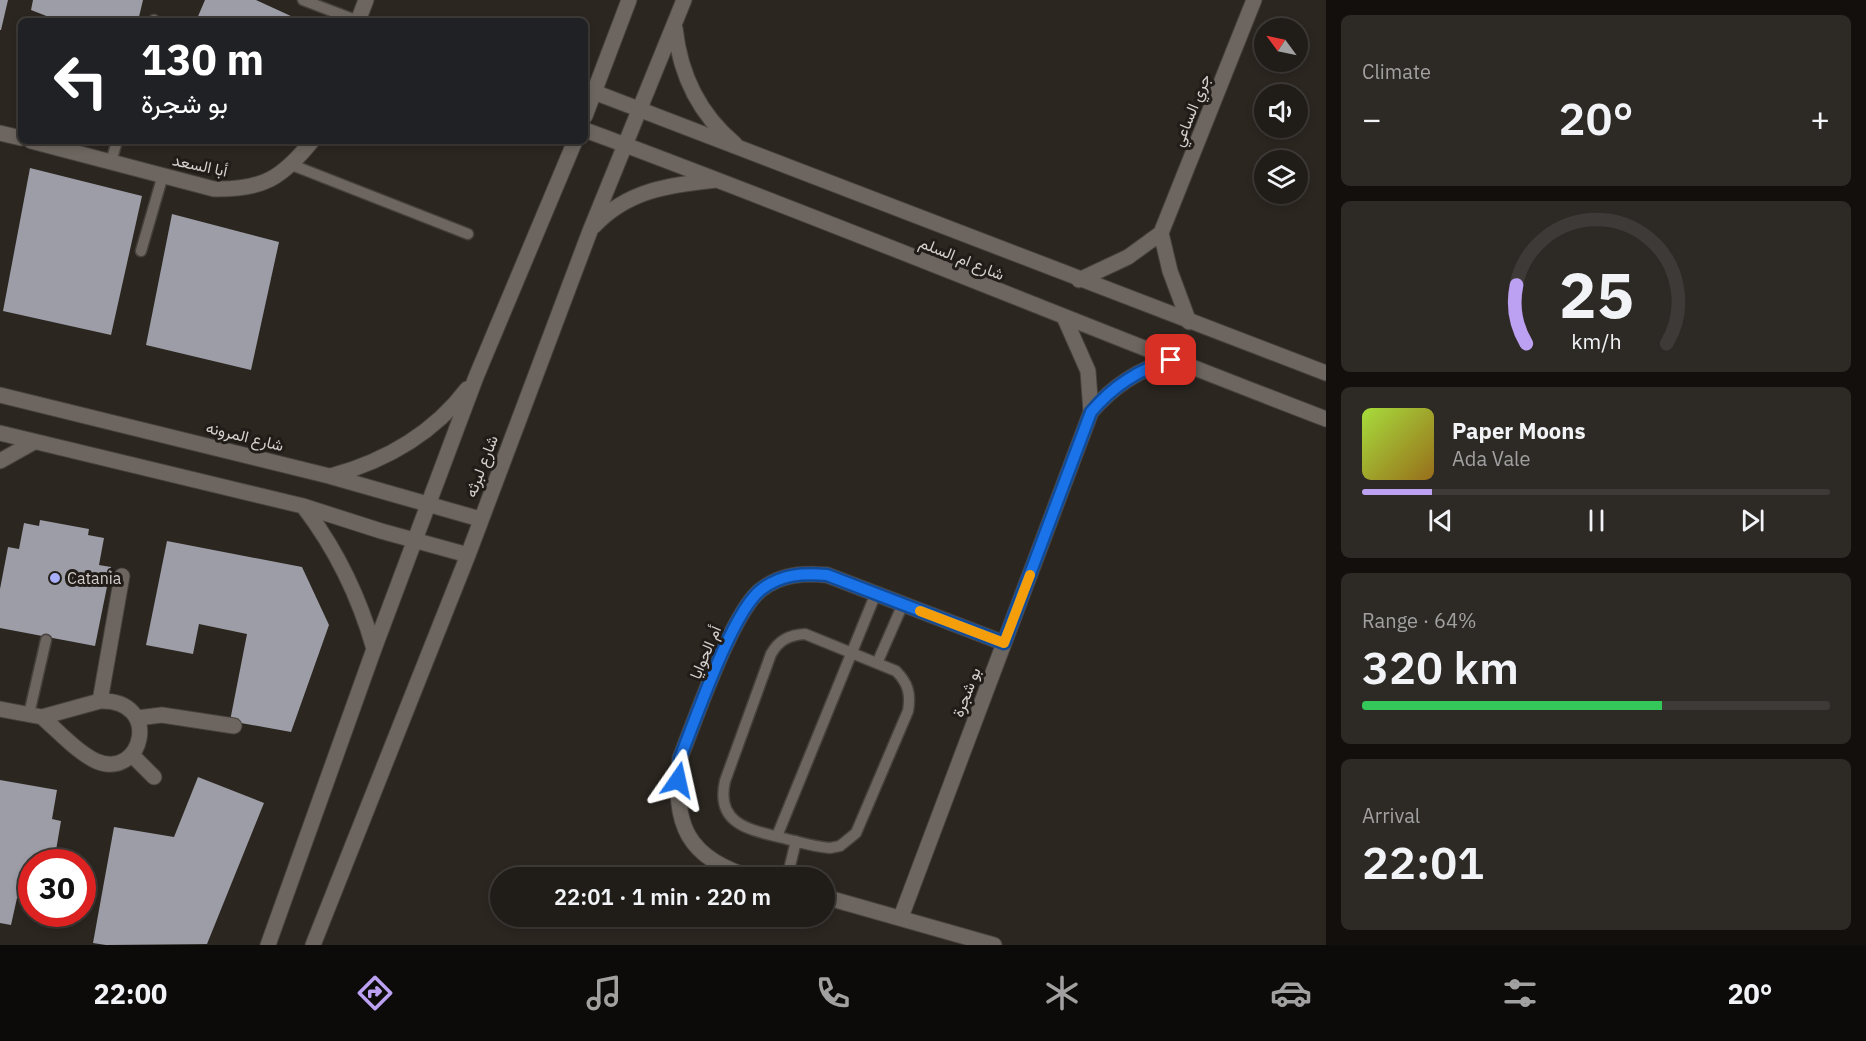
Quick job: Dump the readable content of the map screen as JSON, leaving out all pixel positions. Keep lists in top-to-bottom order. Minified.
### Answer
{"streets":{"street":["جري الساعي","أبا السعد","شارع ام السلم","شارع المرونه","شارع لبرثه","أم الحوايا","بو شجرة"]},"crossings":[["شارع ام السلم","شارع لبرثه"],["شارع ام السلم","بو شجرة"],["شارع المرونه","شارع لبرثه"],["أم الحوايا","بو شجرة"]],"places":["Catania"],"north":"top left","page":{"tile":["Climate",["Range · 64%","320 km"],["Arrival","22:01"]],"turn":["130 m","بو شجرة"],"heat":["−","20°","+"],"song":["Paper Moons","Ada Vale"],"limit":"30","trip":"22:01 · 1 min · 220 m","tabs":["22:00","20°"],"gauge":["25","km/h"]}}
